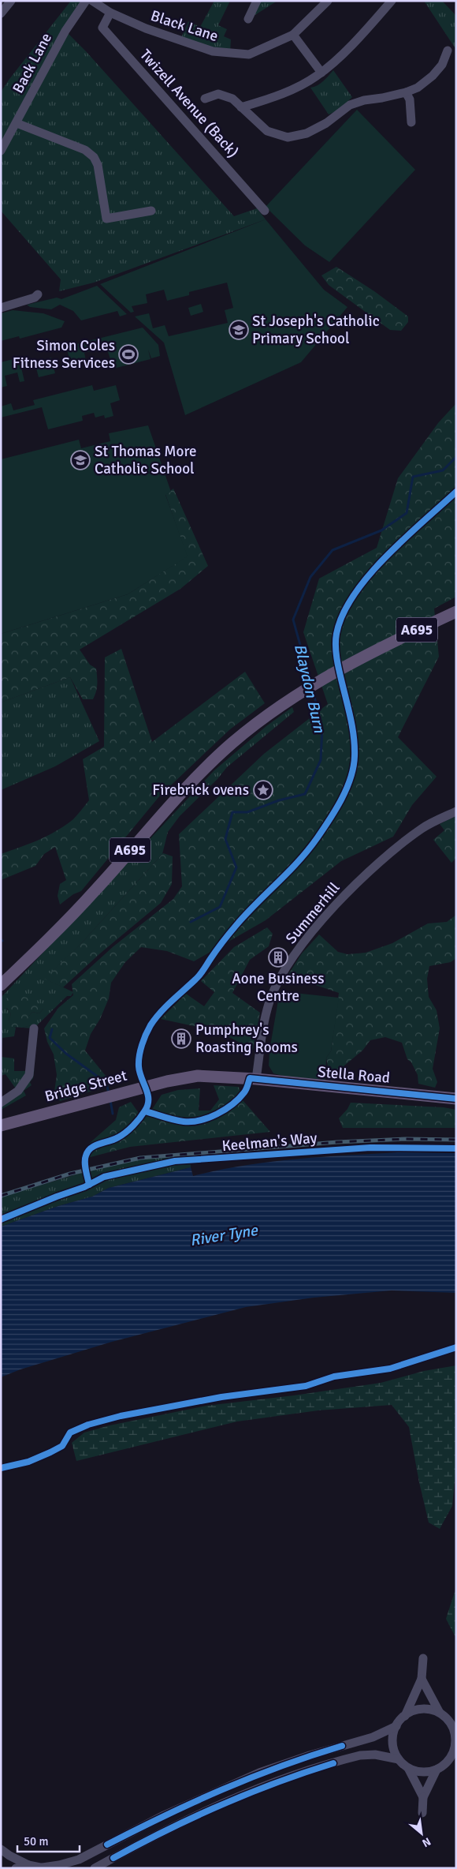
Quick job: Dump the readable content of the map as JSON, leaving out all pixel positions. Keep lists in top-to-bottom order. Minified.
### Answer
{"streets":{"main road":["A695","Stella Road","Bridge Street"],"street":["Black Lane","Back Lane","Twizell Avenue (Back)","Summerhill"],"cycle path":["Keelman's Way"]},"crossings":[["Black Lane","Twizell Avenue (Back)"],["Summerhill","Stella Road"],["Summerhill","Bridge Street"],["Stella Road","Bridge Street"]],"water":["Blaydon Burn","River Tyne"],"places":{"school or university":["St Joseph's Catholic Primary School","St Thomas More Catholic School"],"sports":["Simon Coles Fitness Services"],"place":["Firebrick ovens"],"building":["Aone Business Centre","Pumphrey's Roasting Rooms"]},"scale_bar":"50 m","north":"bottom right"}
